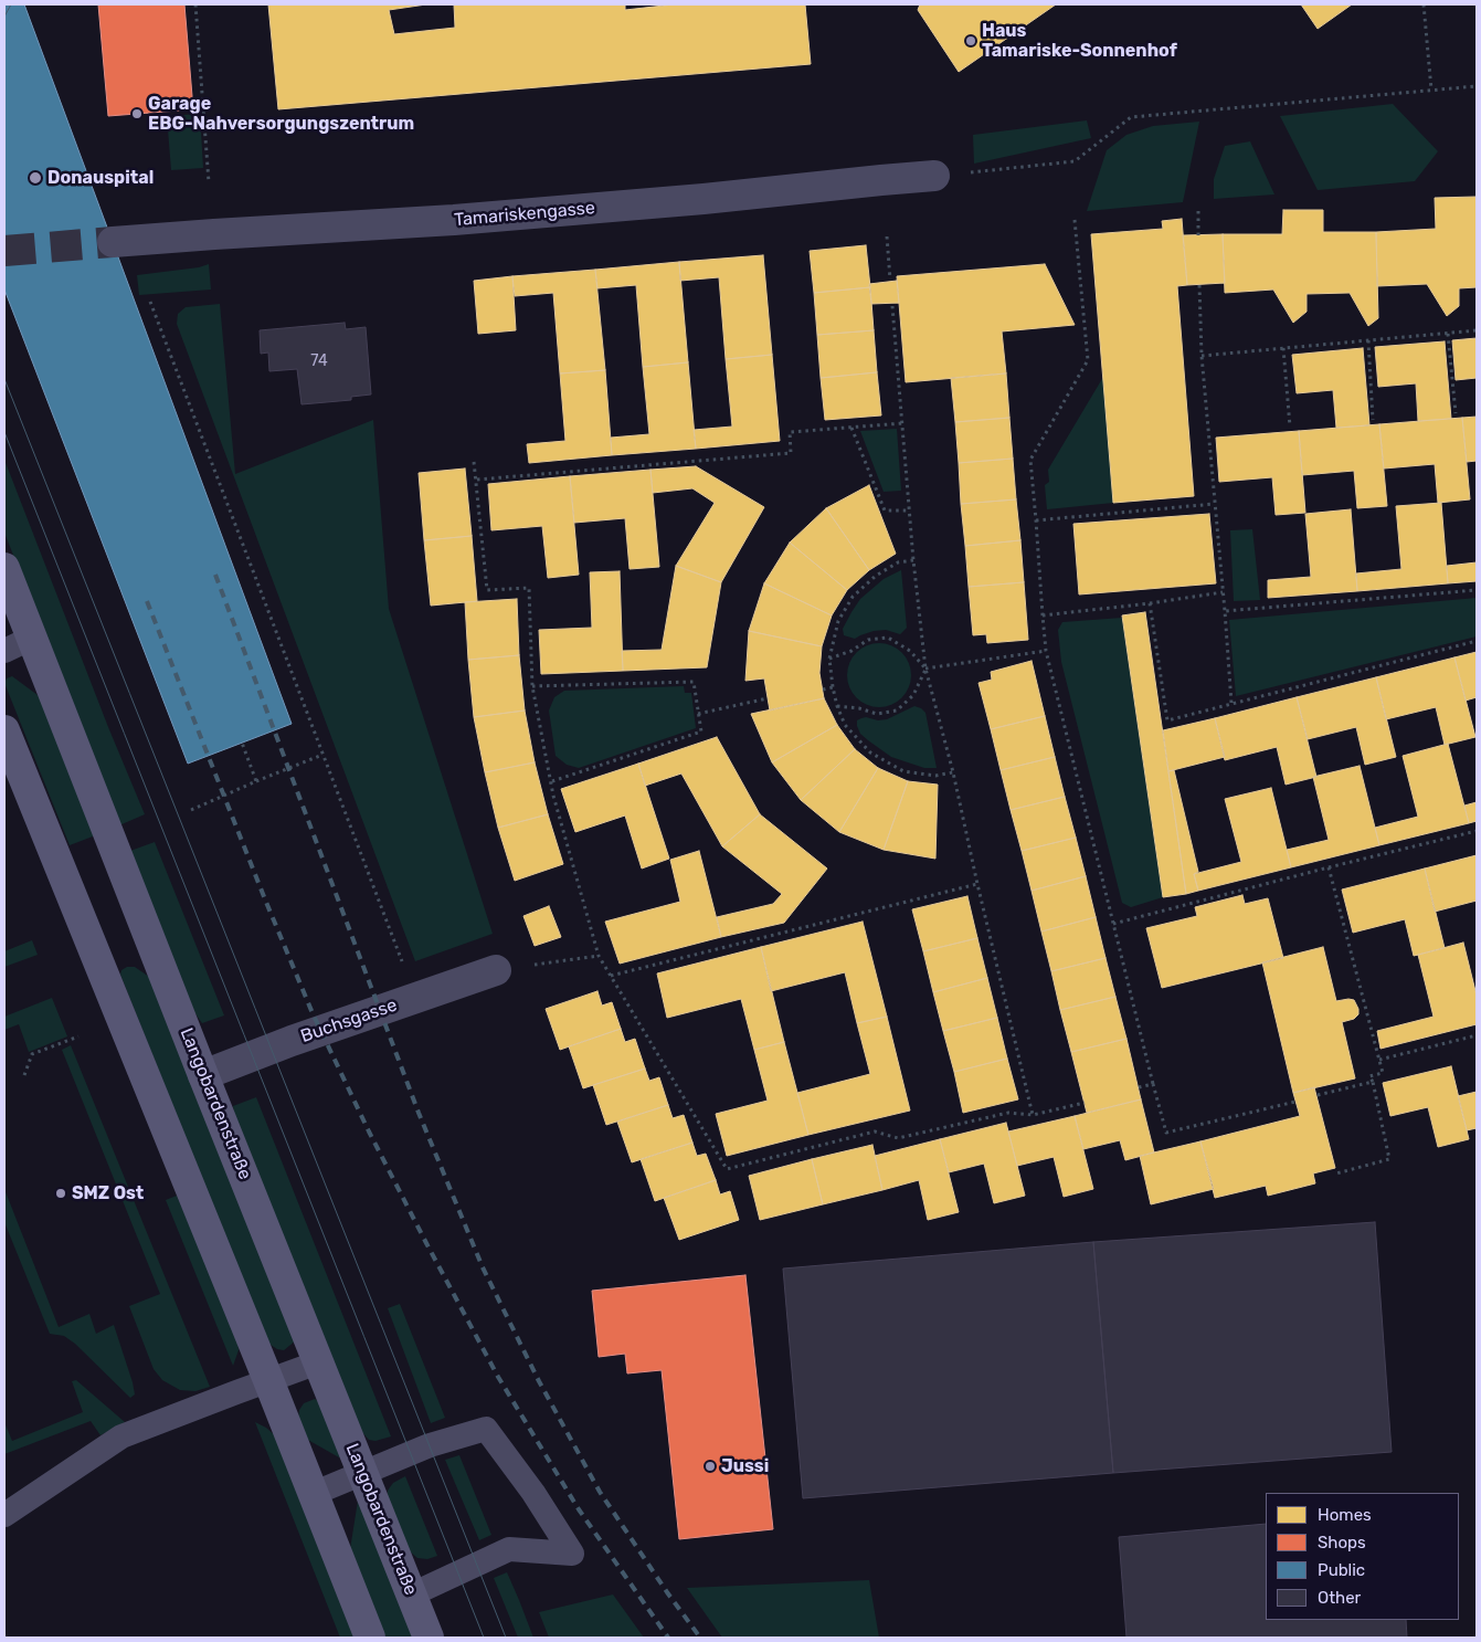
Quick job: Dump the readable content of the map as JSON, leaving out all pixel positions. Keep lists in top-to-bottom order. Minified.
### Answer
{"streets":{"street":["Tamariskengasse","Buchsgasse","Langobardenstraße"]},"crossings":[["Buchsgasse","Langobardenstraße"]],"places":["Haus Tamariske-Sonnenhof","Garage EBG-Nahversorgungszentrum","Donauspital","SMZ Ost","Jussi"],"house_numbers":["74"],"legend":["Homes","Shops","Public","Other"]}
